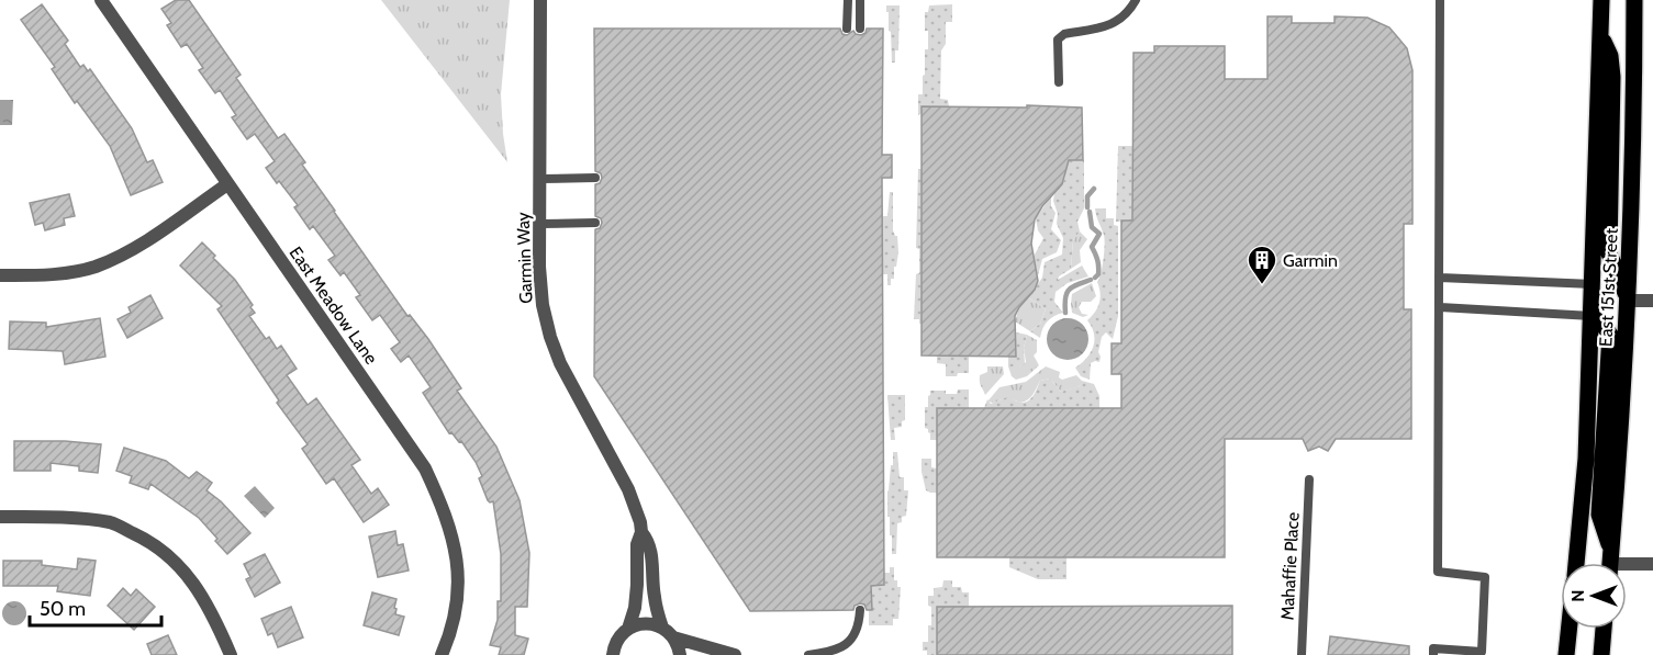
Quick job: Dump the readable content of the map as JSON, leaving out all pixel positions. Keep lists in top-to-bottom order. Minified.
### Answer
{"streets":{"main road":["East 151st Street"],"street":["Garmin Way","East Meadow Lane"],"lane":["Mahaffie Place"]},"places":{"building":["Garmin"]},"scale_bar":"50 m","north":"left"}
